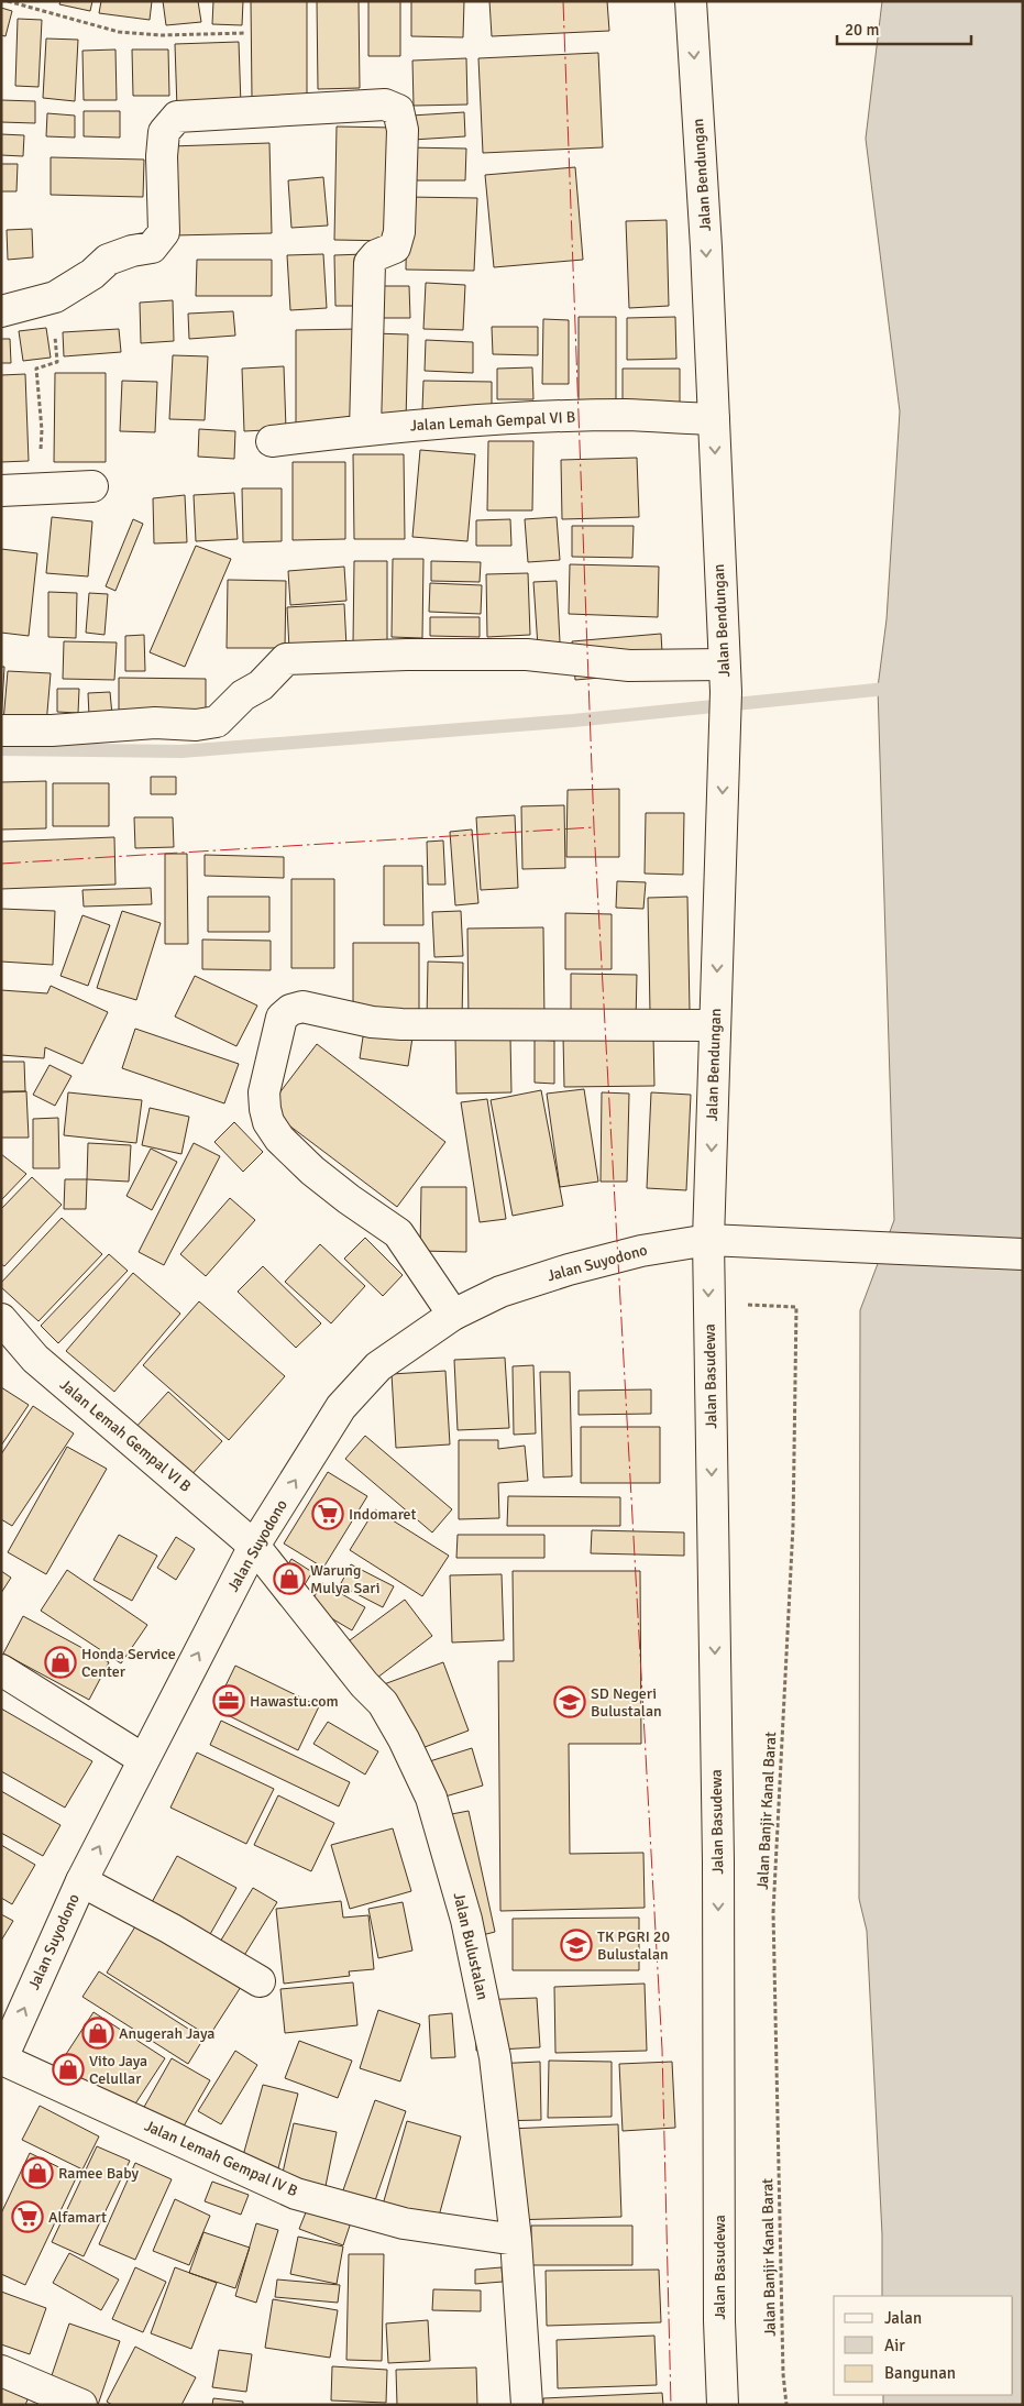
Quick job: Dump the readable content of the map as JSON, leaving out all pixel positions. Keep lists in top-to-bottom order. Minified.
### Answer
{"streets":{"street":["Jalan Bendungan","Jalan Lemah Gempal VI B","Jalan Suyodono","Jalan Basudewa","Jalan Bulustalan","Jalan Lemah Gempal IV B"],"path":["Jalan Banjir Kanal Barat"]},"crossings":[["Jalan Bendungan","Jalan Lemah Gempal VI B"],["Jalan Bendungan","Jalan Suyodono"],["Jalan Bendungan","Jalan Basudewa"],["Jalan Lemah Gempal VI B","Jalan Suyodono"],["Jalan Lemah Gempal VI B","Jalan Bulustalan"],["Jalan Suyodono","Jalan Basudewa"],["Jalan Suyodono","Jalan Bulustalan"],["Jalan Suyodono","Jalan Lemah Gempal IV B"],["Jalan Basudewa","Jalan Banjir Kanal Barat"],["Jalan Bulustalan","Jalan Lemah Gempal IV B"]],"one_way":["Jalan Bendungan","Jalan Suyodono","Jalan Basudewa"],"places":{"supermarket":["Indomaret","Alfamart"],"shop":["Warung Mulya Sari","Honda Service Center","Anugerah Jaya","Vito Jaya Celullar","Ramee Baby"],"office":["Hawastu.com"],"school or university":["SD Negeri Bulustalan","TK PGRI 20 Bulustalan"]},"legend":["Jalan","Air","Bangunan"],"scale_bar":"20 m"}
